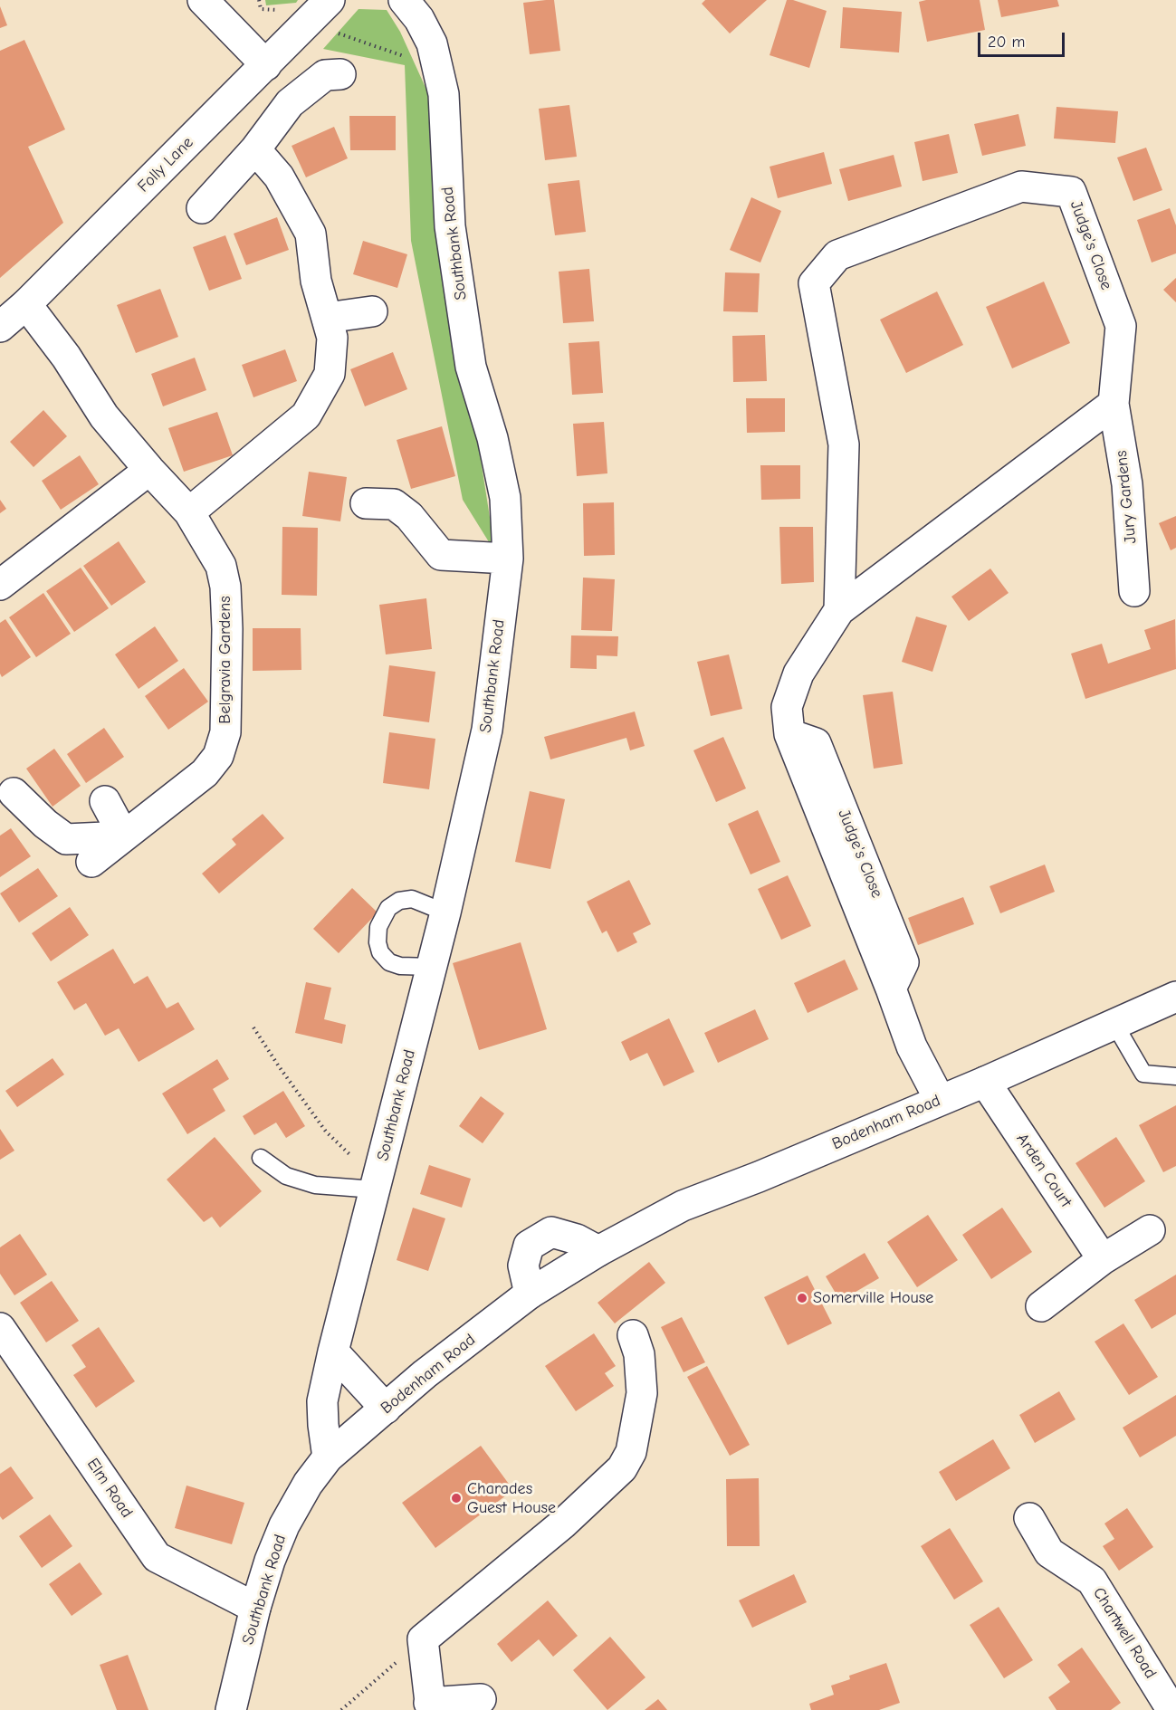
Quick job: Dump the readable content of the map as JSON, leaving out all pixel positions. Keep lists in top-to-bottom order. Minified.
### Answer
{"streets":{"street":["Folly Lane","Southbank Road","Judge's Close","Jury Gardens","Belgravia Gardens","Bodenham Road","Arden Court","Elm Road","Chartwell Road"]},"crossings":[["Folly Lane","Belgravia Gardens"],["Southbank Road","Bodenham Road"],["Southbank Road","Elm Road"],["Judge's Close","Jury Gardens"],["Judge's Close","Bodenham Road"],["Bodenham Road","Arden Court"]],"places":["Somerville House","Charades Guest House"],"scale_bar":"20 m"}
